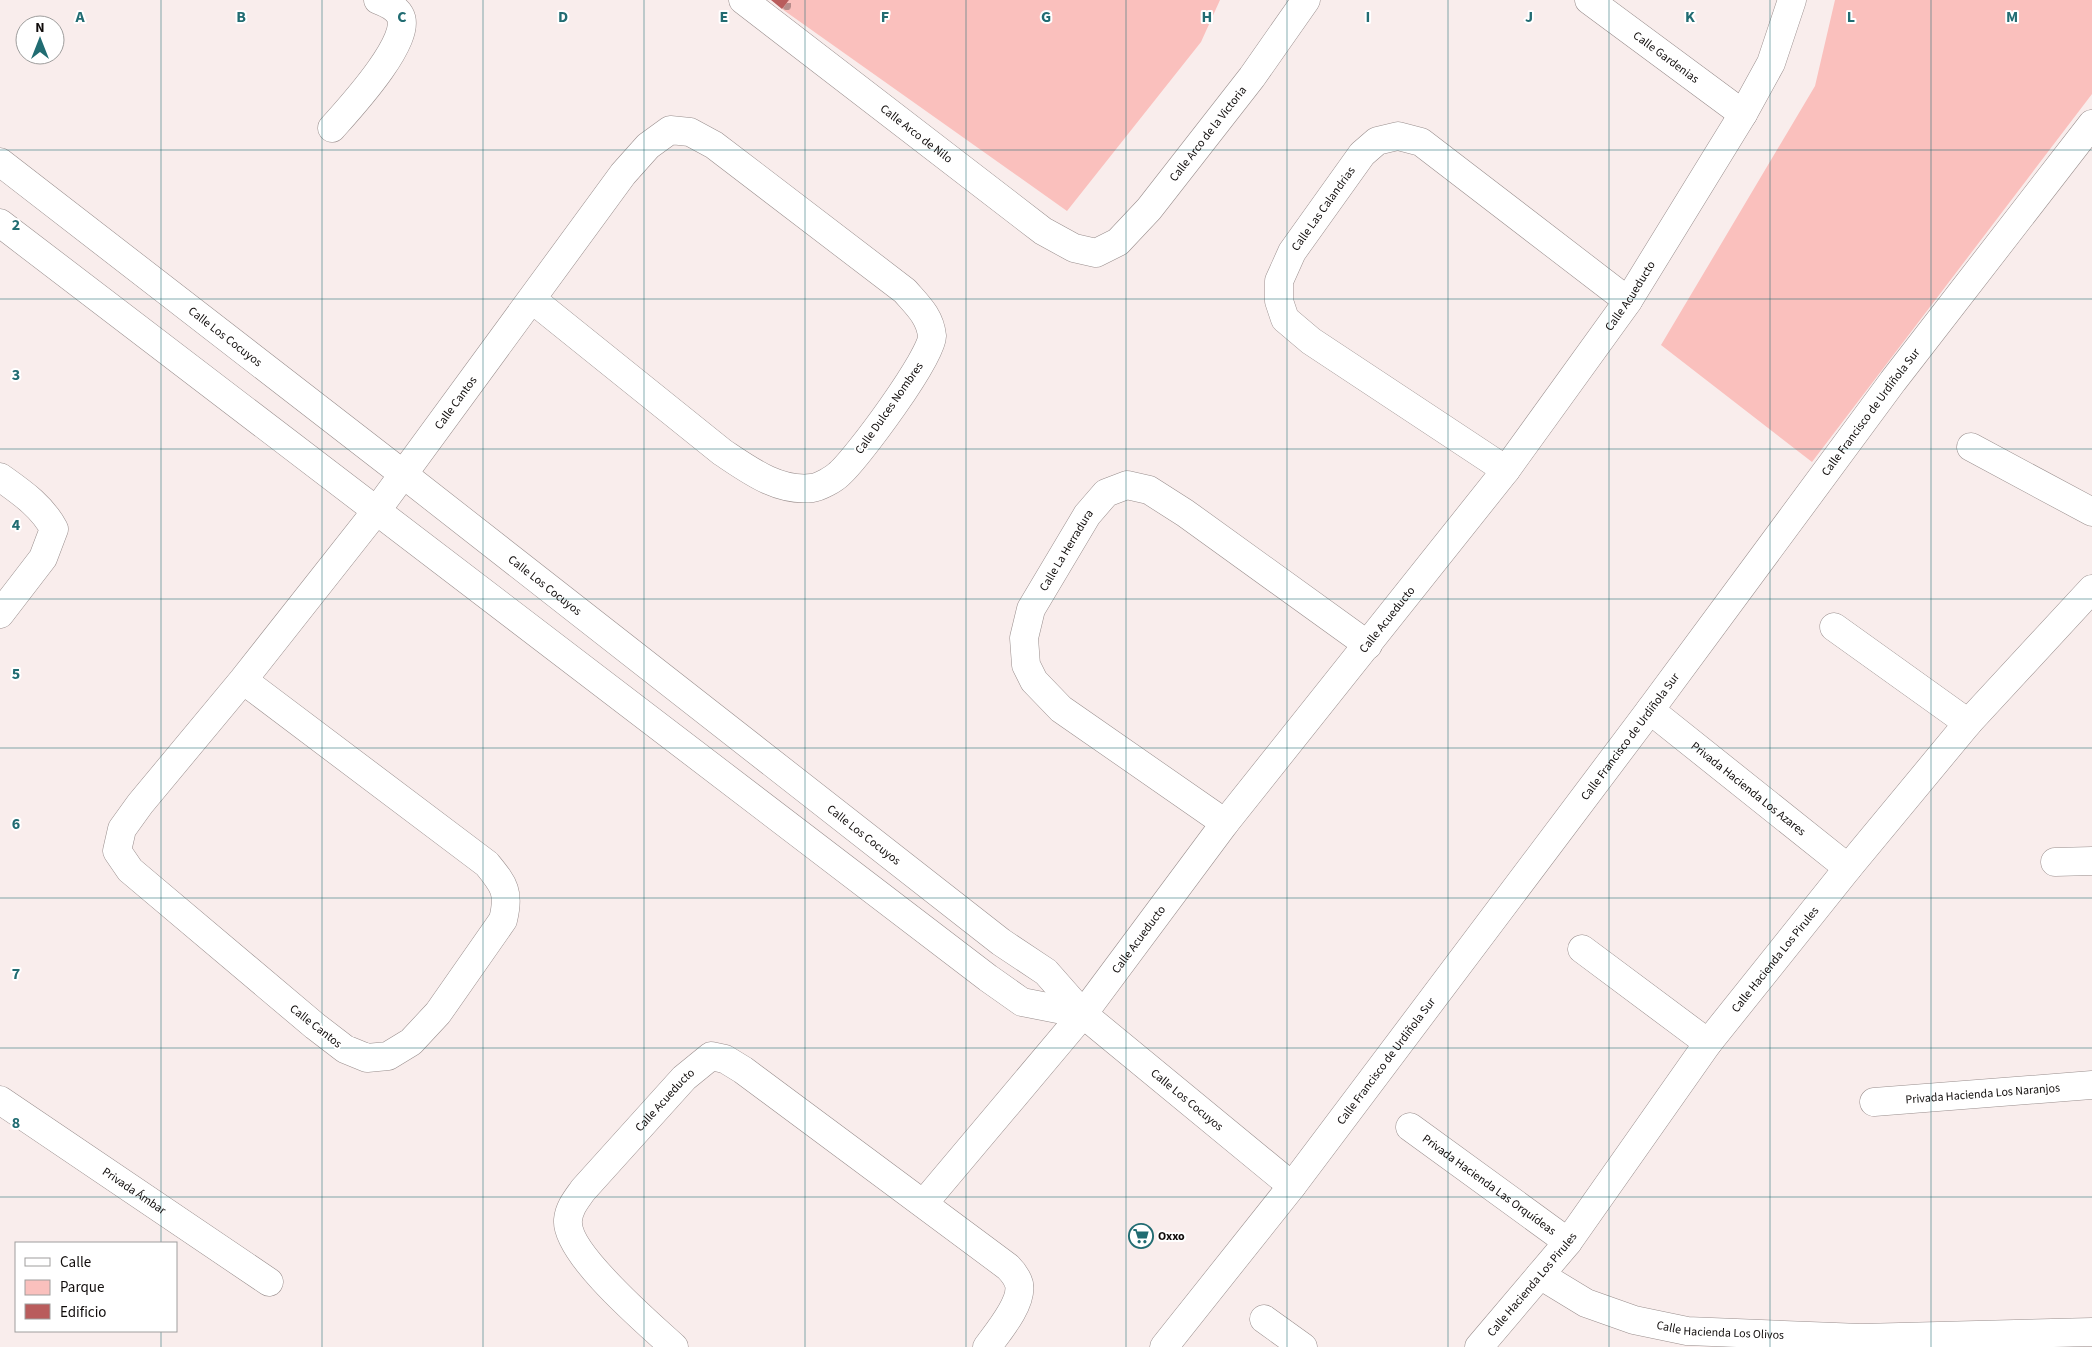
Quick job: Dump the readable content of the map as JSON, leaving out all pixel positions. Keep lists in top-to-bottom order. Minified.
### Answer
{"streets":{"street":["Calle Gardenias","Calle Arco de la Victoria","Calle Arco de Nilo","Calle Las Calandrias","Calle Acueducto","Calle Los Cocuyos","Calle Cantos","Calle Dulces Nombres","Calle Francisco de Urdiñola Sur","Calle La Herradura","Privada Hacienda Los Azares","Calle Hacienda Los Pirules","Privada Hacienda Los Naranjos","Privada Hacienda Las Orquídeas","Privada Ámbar","Calle Hacienda Los Olivos"]},"crossings":[["Calle Gardenias","Calle Acueducto"],["Calle Arco de la Victoria","Calle Arco de Nilo"],["Calle Las Calandrias","Calle Acueducto"],["Calle Acueducto","Calle Los Cocuyos"],["Calle Acueducto","Calle La Herradura"],["Calle Los Cocuyos","Calle Cantos"],["Calle Los Cocuyos","Calle Francisco de Urdiñola Sur"],["Calle Cantos","Calle Dulces Nombres"],["Calle Francisco de Urdiñola Sur","Privada Hacienda Los Azares"],["Privada Hacienda Los Azares","Calle Hacienda Los Pirules"],["Calle Hacienda Los Pirules","Privada Hacienda Las Orquídeas"],["Calle Hacienda Los Pirules","Calle Hacienda Los Olivos"]],"places":{"supermarket":["Oxxo"]},"legend":["Calle","Parque","Edificio"],"north":"top","grid":{"columns":["A","B","C","D","E","F","G","H","I","J","K","L","M"],"rows":["2","3","4","5","6","7","8"]}}
